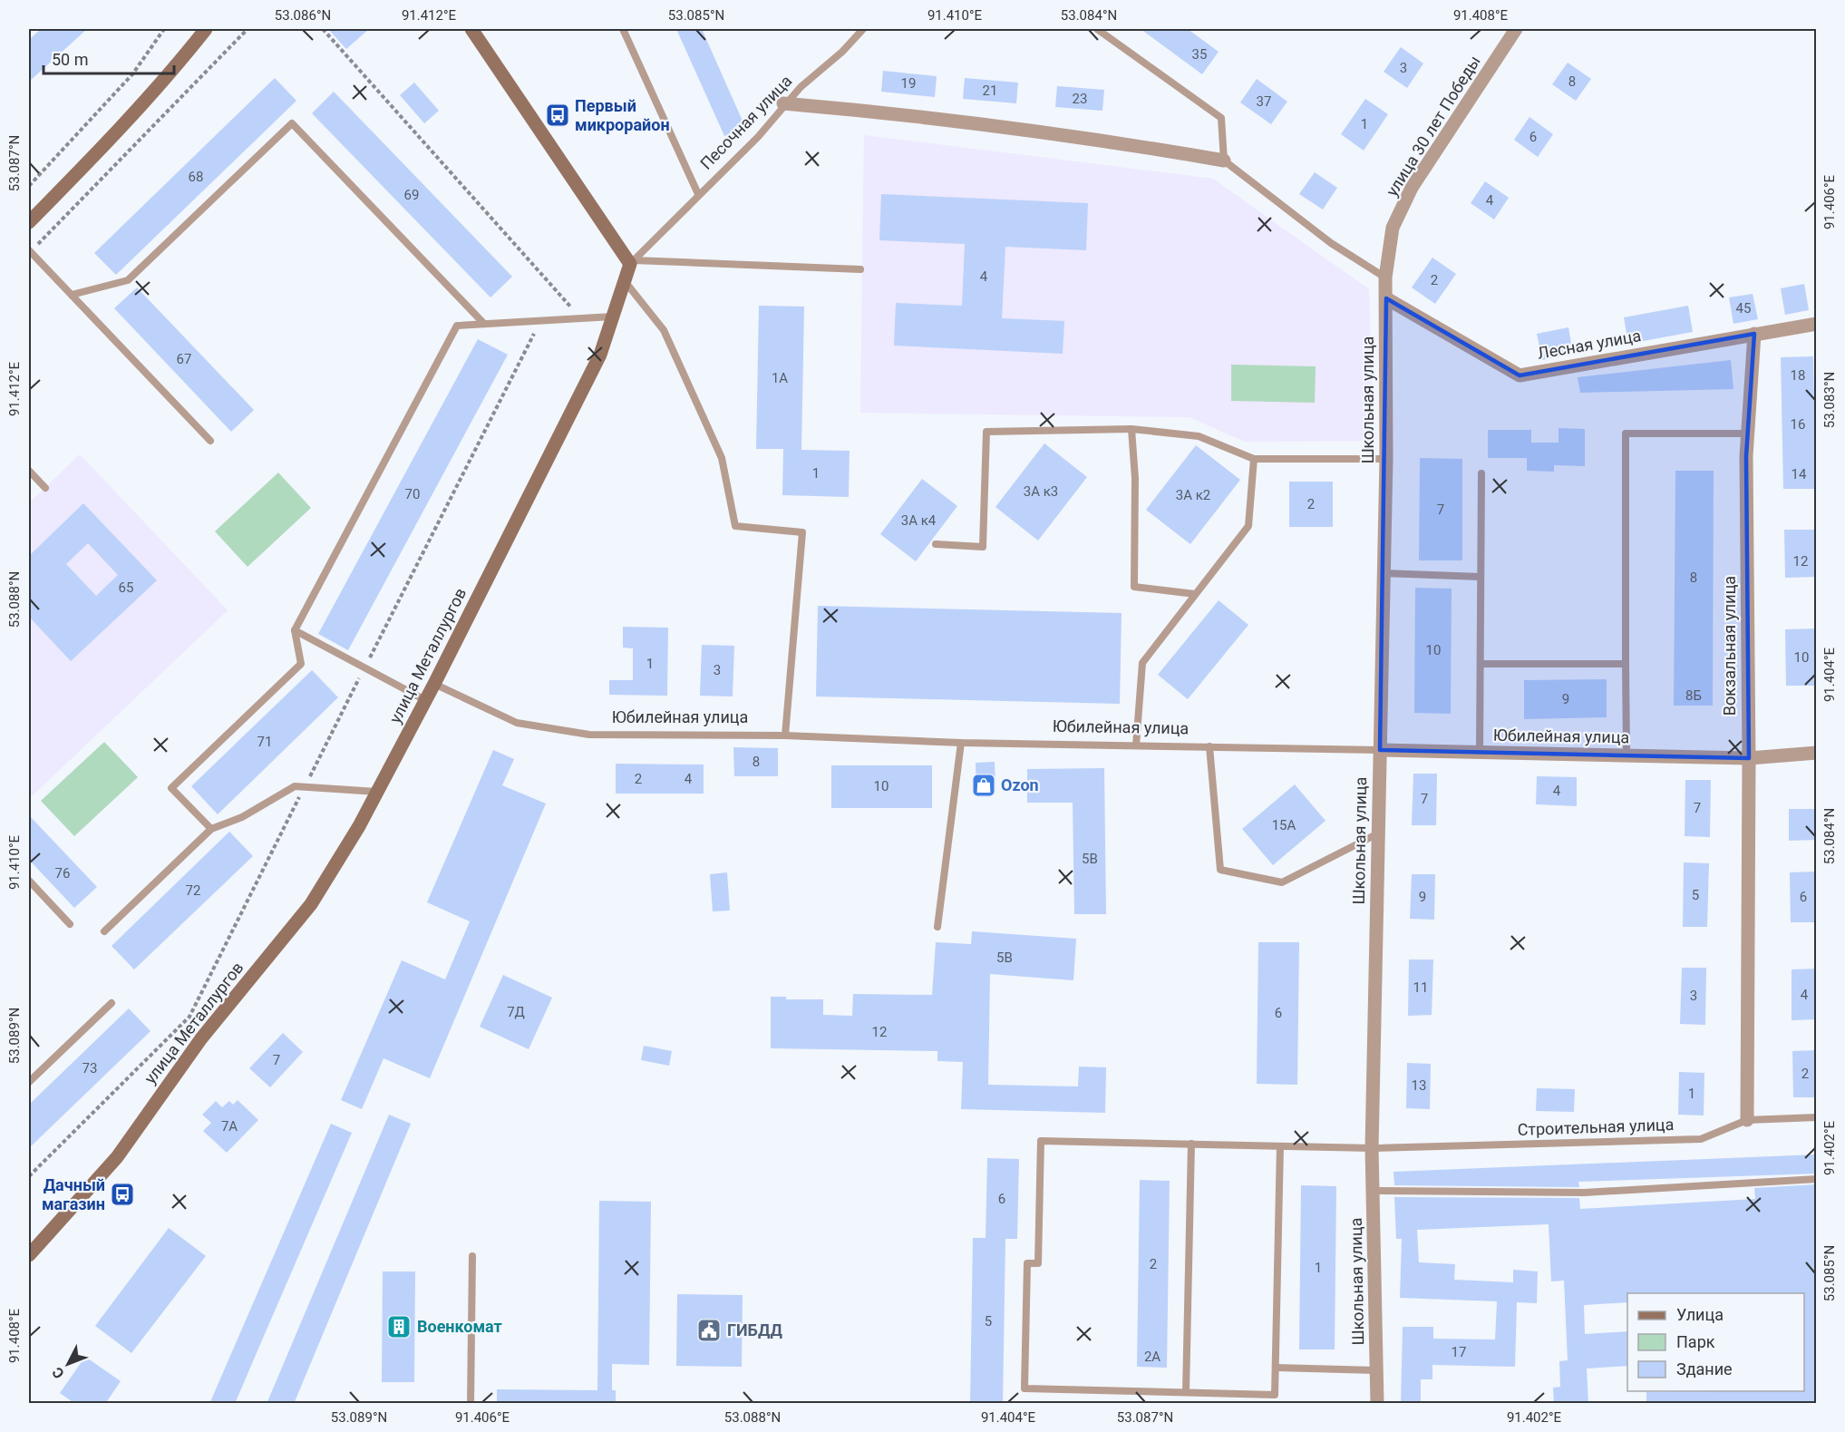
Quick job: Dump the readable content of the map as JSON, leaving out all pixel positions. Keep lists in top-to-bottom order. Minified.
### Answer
{"streets":{"street":["улица 30 лет Победы","Лесная улица","Школьная улица","Вокзальная улица","улица Металлургов","Юбилейная улица"],"lane":["Песочная улица","Строительная улица"]},"crossings":[["Песочная улица","улица Металлургов"],["улица 30 лет Победы","Школьная улица"],["Лесная улица","Школьная улица"],["Лесная улица","Вокзальная улица"],["Школьная улица","Юбилейная улица"],["Школьная улица","Строительная улица"],["Вокзальная улица","Юбилейная улица"],["Вокзальная улица","Строительная улица"],["улица Металлургов","Юбилейная улица"]],"places":{"bus stop":["Первый микрорайон","Дачный магазин"],"shop":["Ozon"],"building":["Военкомат"],"public building":["ГИБДД"]},"house_numbers":["35","3","8","19","21","23","37","1","6","68","69","4","4","2","45","67","18","1А","16","1","14","3А к3","70","3А к2","2","7","3А к4","12","8","65","10","10","1","3","8Б","9","71","8","2","4","10","4","7","7","15А","5В","76","72","5","9","6","5В","11","4","3","7Д","6","12","7","73","2","13","1","7А","6","2","1","5","17","2А"],"legend":["Улица","Парк","Здание"],"scale_bar":"50 m","north":"bottom left","coordinates":["53.086°N","91.412°E","53.085°N","91.410°E","53.084°N","91.408°E","53.087°N","91.406°E","53.083°N","53.088°N","91.404°E","53.089°N","91.402°E"]}
